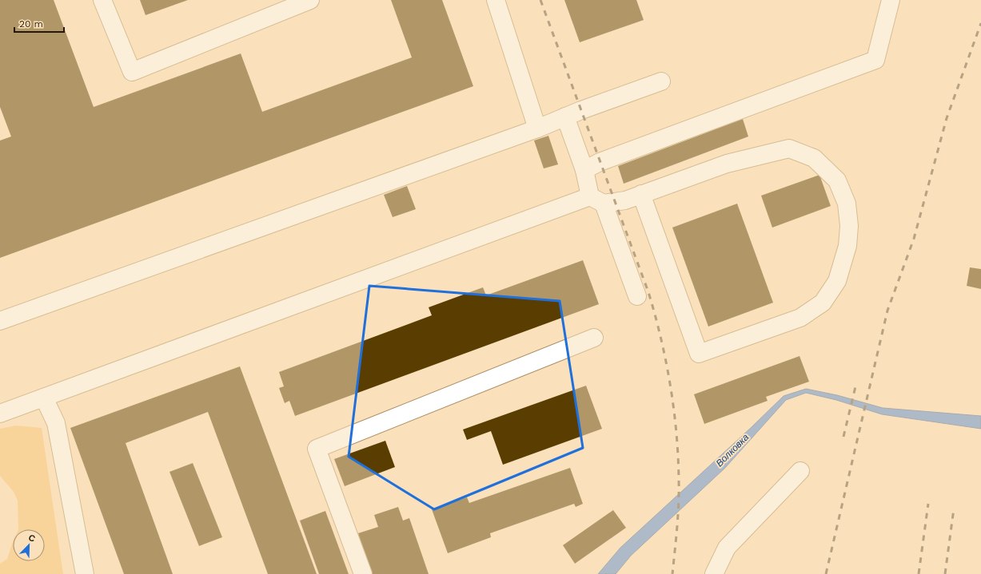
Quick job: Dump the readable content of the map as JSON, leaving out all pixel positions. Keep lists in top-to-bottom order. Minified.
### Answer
{"water":["Волковка"],"scale_bar":"20 m","north":"top right"}
